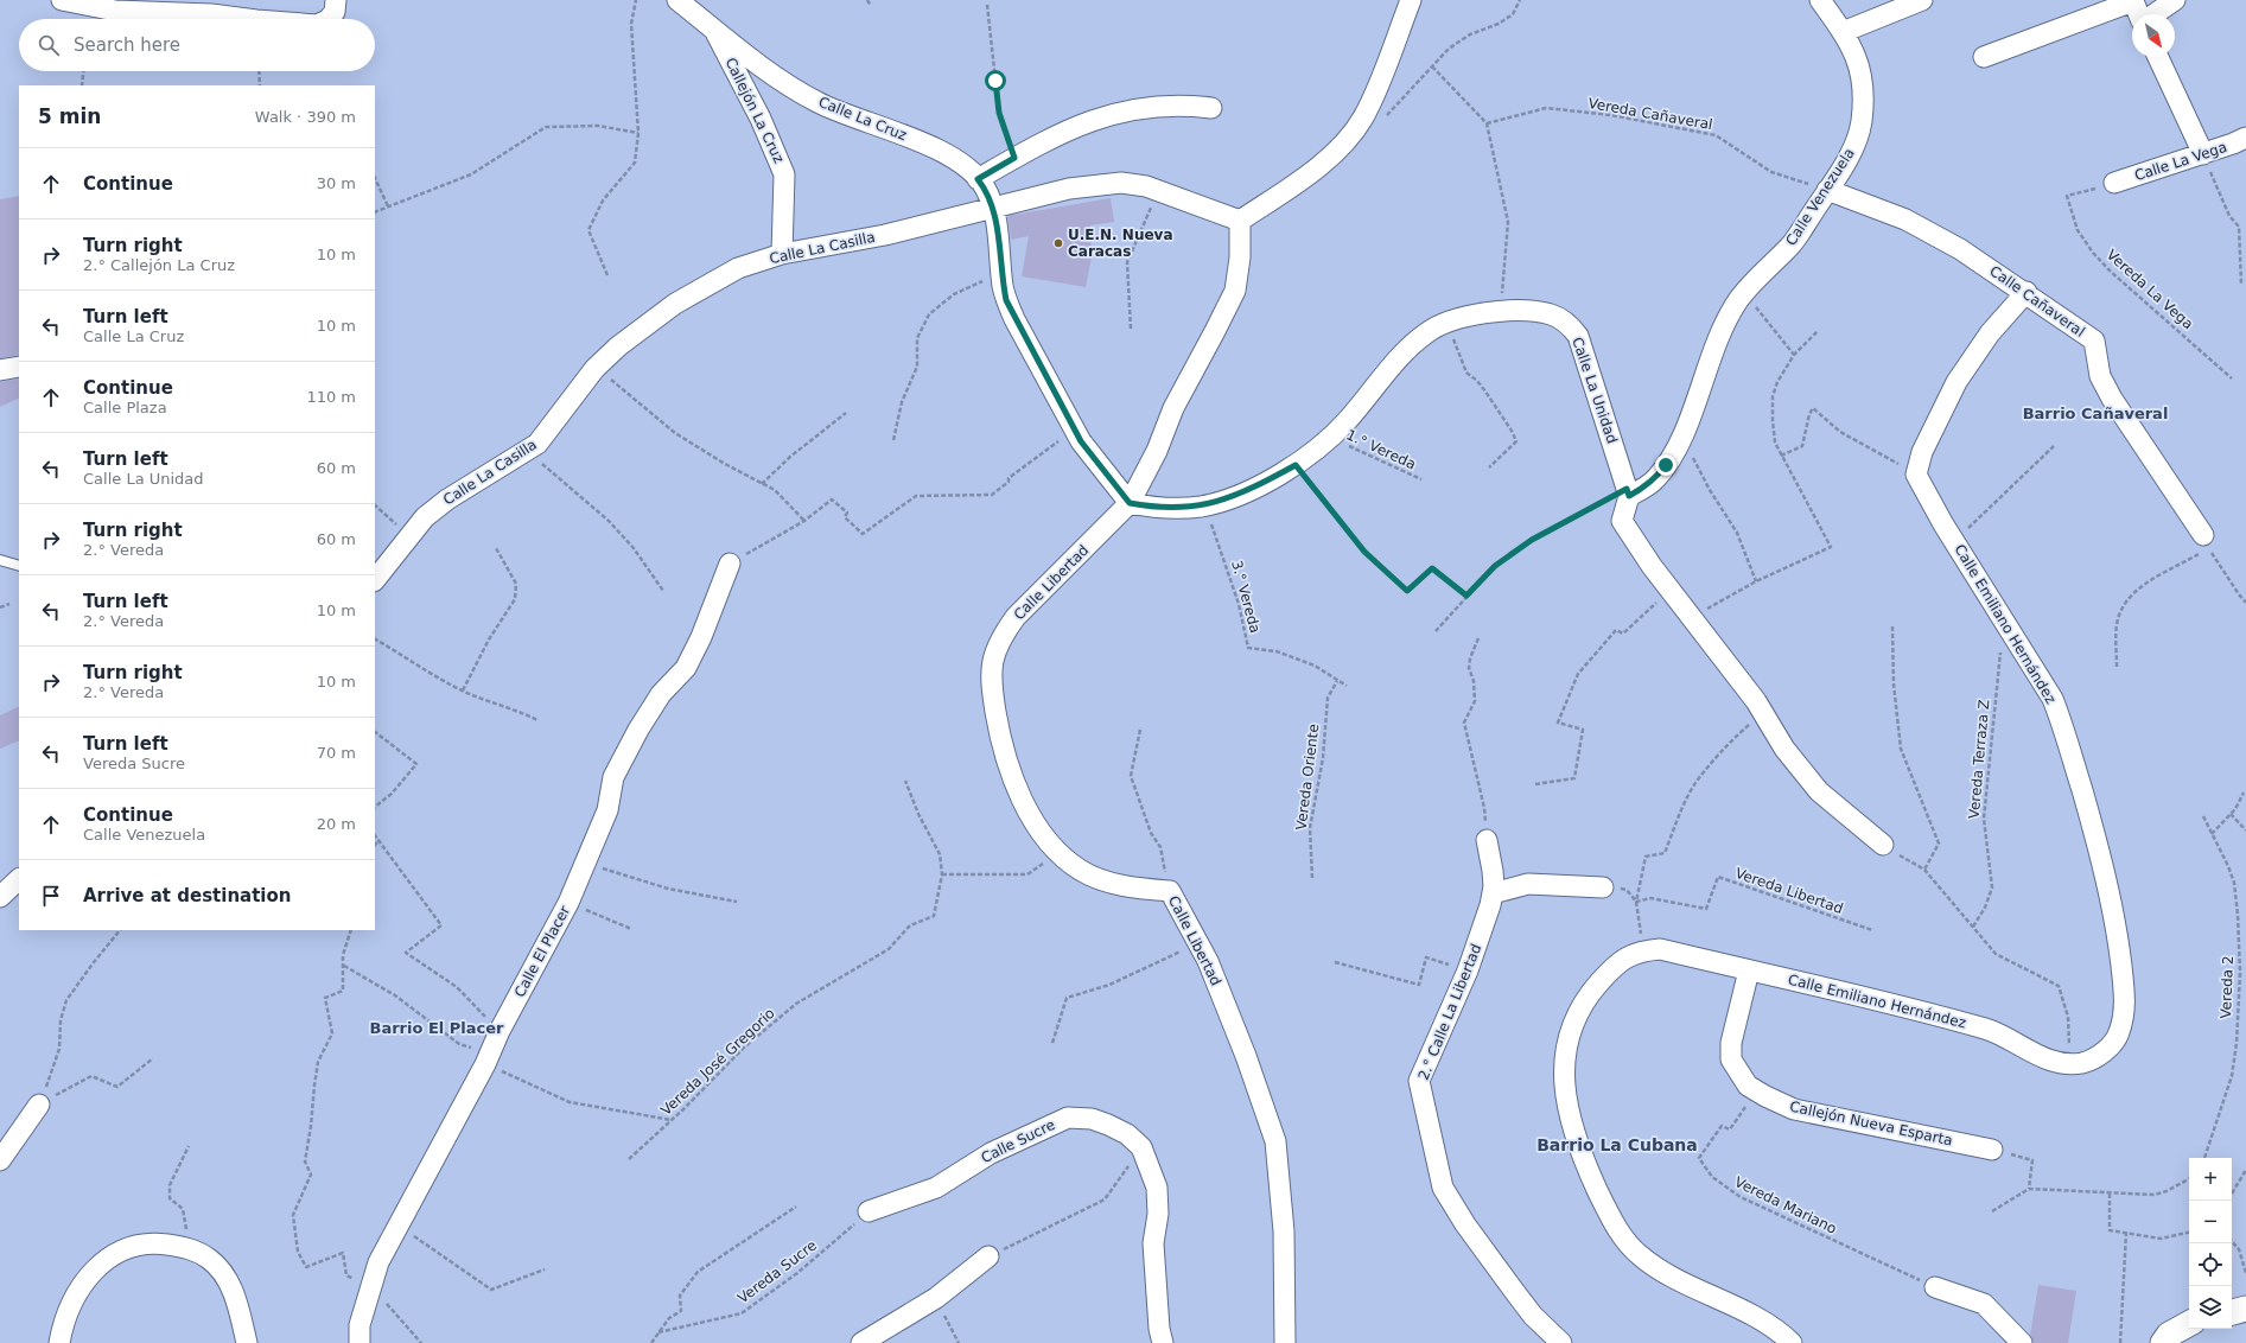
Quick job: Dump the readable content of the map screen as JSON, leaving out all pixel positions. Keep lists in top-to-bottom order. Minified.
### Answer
{"streets":{"street":["Callejón La Cruz","Calle La Cruz","Calle La Vega","Calle Venezuela","Calle La Casilla","Calle Cañaveral","Calle La Unidad","Calle Libertad","Calle Emiliano Hernández","Calle El Placer","2.° Calle La Libertad","Callejón Nueva Esparta","Calle Sucre"],"path":["Vereda Cañaveral","Vereda La Vega","1.° Vereda","3.° Vereda","Vereda Terraza Z","Vereda Oriente","Vereda Libertad","Vereda 2","Vereda José Gregorio","Vereda Mariano","Vereda Sucre"]},"crossings":[["Callejón La Cruz","Calle La Cruz"],["Callejón La Cruz","Calle La Casilla"],["Vereda Cañaveral","Calle Venezuela"],["Vereda Cañaveral","Calle Cañaveral"],["Calle La Cruz","Calle La Casilla"],["Calle La Cruz","Calle La Unidad"],["Calle La Cruz","Calle Libertad"],["Calle La Vega","Vereda La Vega"],["Calle Venezuela","Calle Cañaveral"],["Calle Venezuela","Calle La Unidad"],["Calle La Casilla","Calle Libertad"],["Calle La Unidad","1.° Vereda"],["Calle La Unidad","Calle Libertad"],["Calle La Unidad","3.° Vereda"],["3.° Vereda","Vereda Oriente"],["Calle Emiliano Hernández","Vereda Terraza Z"],["Calle Emiliano Hernández","Callejón Nueva Esparta"],["Callejón Nueva Esparta","Vereda Mariano"],["Calle Sucre","Vereda Sucre"]],"districts":["Barrio Cañaveral","Barrio El Placer","Barrio La Cubana"],"places":["U.E.N. Nueva Caracas"],"north":"bottom right","page":{"search":"Search here","heading":["5 min","Walk · 390 m"],"list":[["Continue","30 m"],["Turn right","2.° Callejón La Cruz","10 m"],["Turn left","Calle La Cruz","10 m"],["Continue","Calle Plaza","110 m"],["Turn left","Calle La Unidad","60 m"],["Turn right","2.° Vereda","60 m"],["Turn left","2.° Vereda","10 m"],["Turn right","2.° Vereda","10 m"],["Turn left","Vereda Sucre","70 m"],["Continue","Calle Venezuela","20 m"],"Arrive at destination"],"map_buttons":["+","−"]}}
